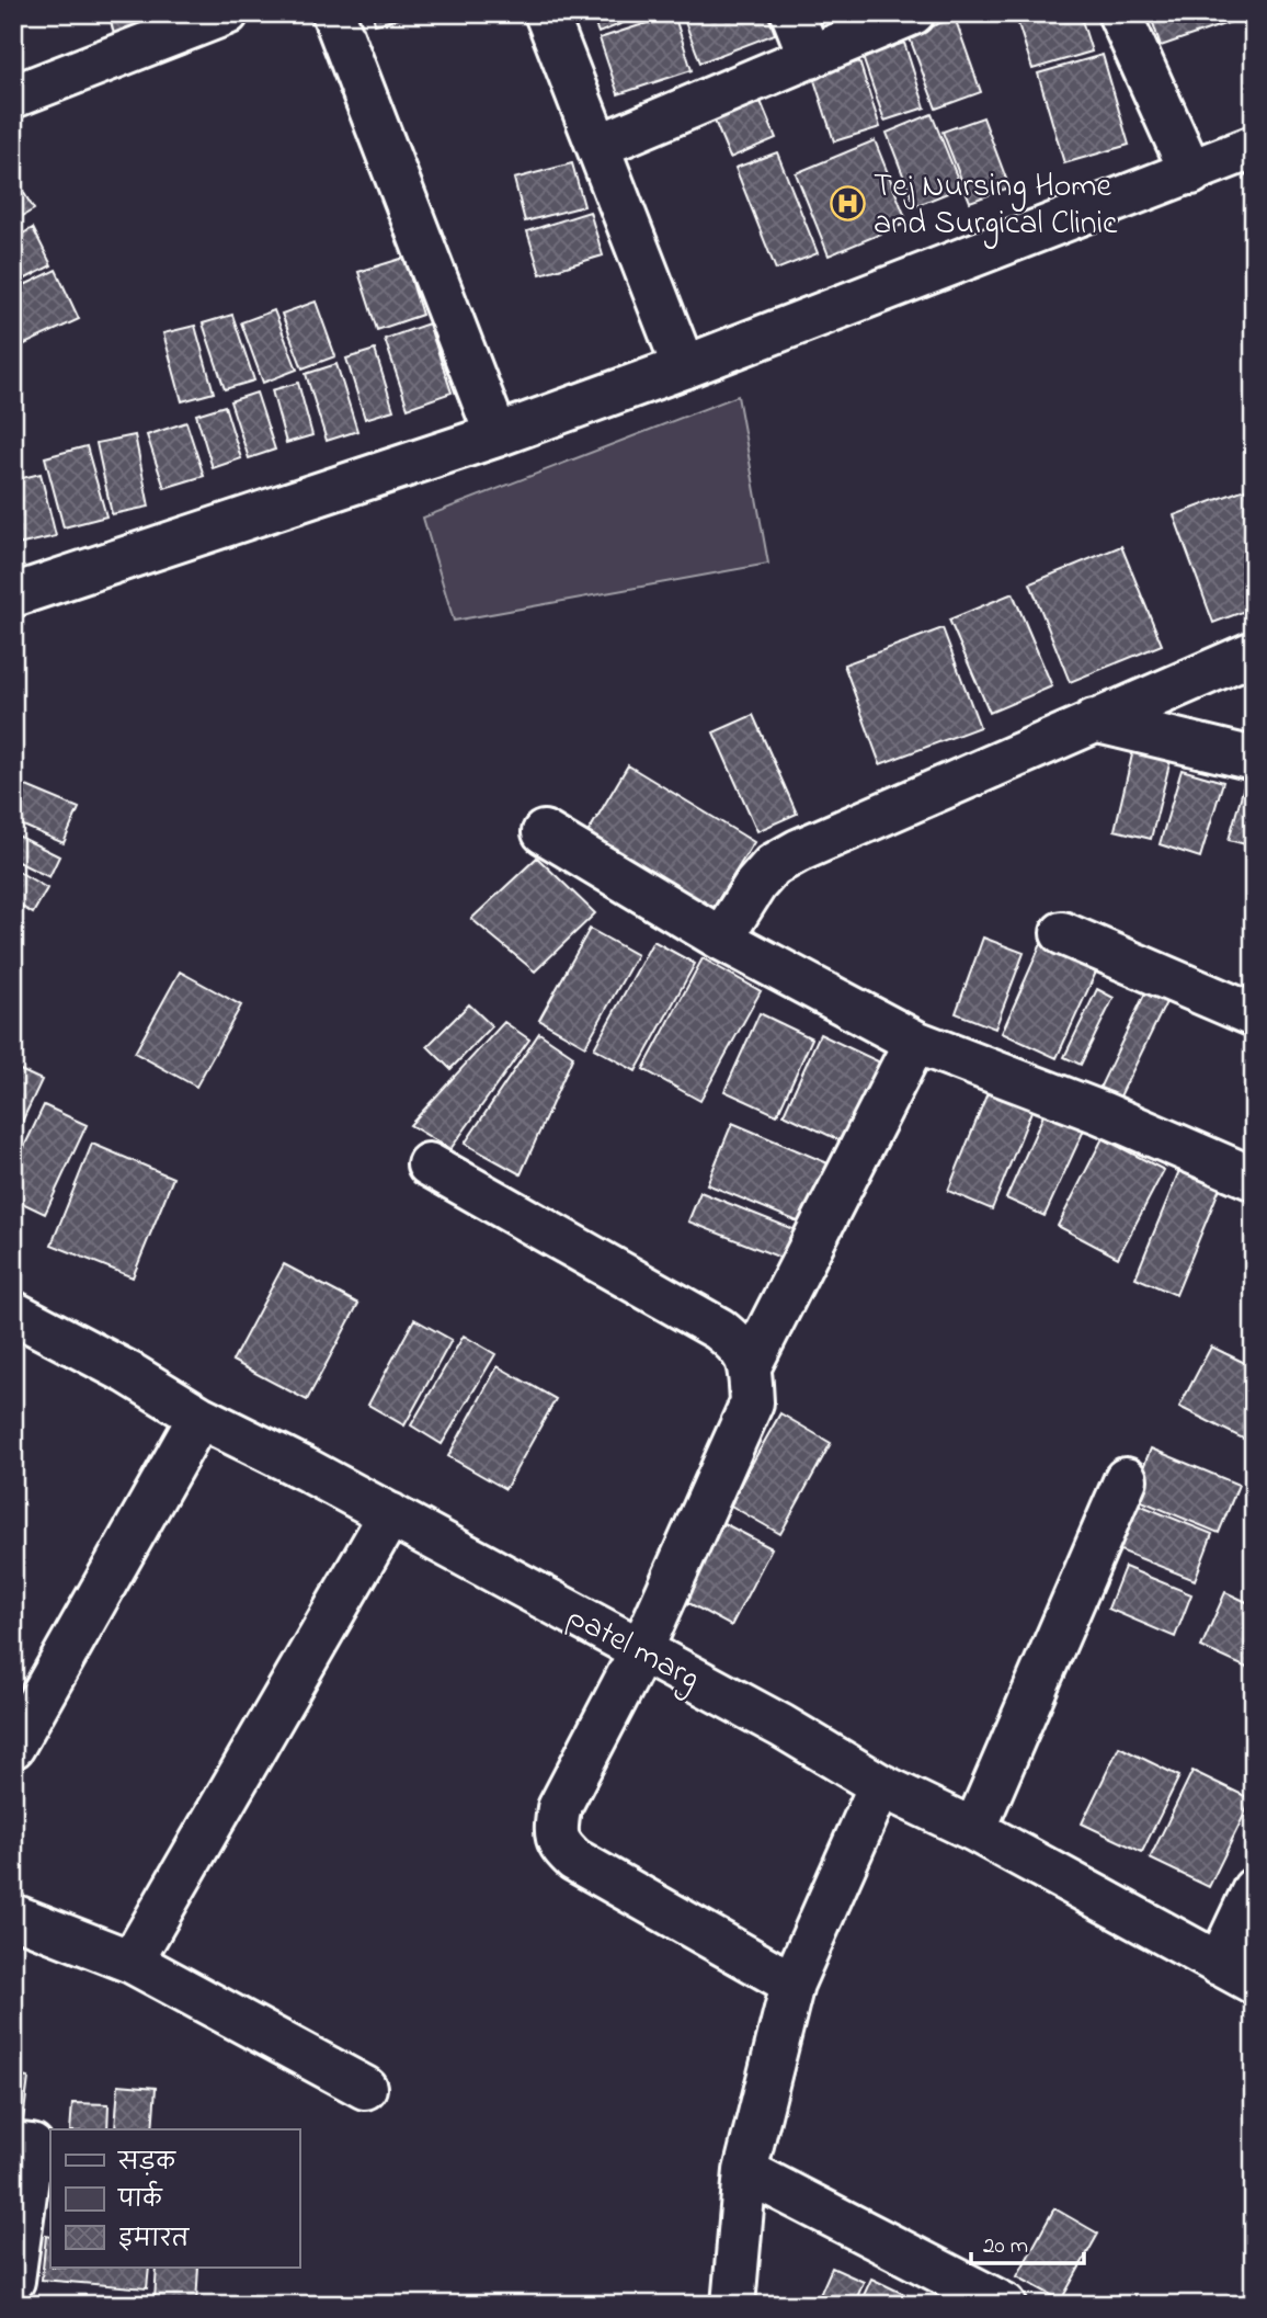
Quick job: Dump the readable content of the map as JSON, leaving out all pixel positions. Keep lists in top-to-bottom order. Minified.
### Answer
{"streets":{"street":["patel marg"]},"places":{"hospital":["Tej Nursing Home and Surgical Clinic"]},"legend":["सड़क","पार्क","इमारत"],"scale_bar":"20 m"}
